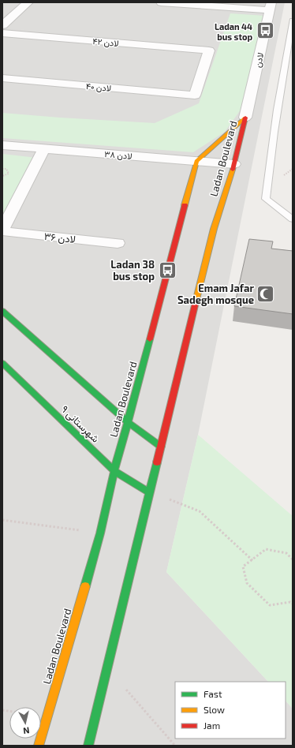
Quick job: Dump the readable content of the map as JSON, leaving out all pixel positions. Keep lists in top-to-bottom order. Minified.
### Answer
{"streets":{"street":["لادن ۴۲","لادن","لادن ۴۰","لادن ۳۸","Ladan Boulevard","لادن ۳۶","شهرستانی ۹"]},"crossings":[["لادن ۴۲","لادن ۴۰"],["لادن","Ladan Boulevard"],["لادن ۳۸","Ladan Boulevard"],["لادن ۳۸","لادن ۳۶"],["Ladan Boulevard","شهرستانی ۹"]],"places":{"bus stop":["Ladan 44 bus stop","Ladan 38 bus stop"],"mosque":["Emam Jafar Sadegh mosque"]},"legend":["Fast","Slow","Jam"],"north":"bottom"}
